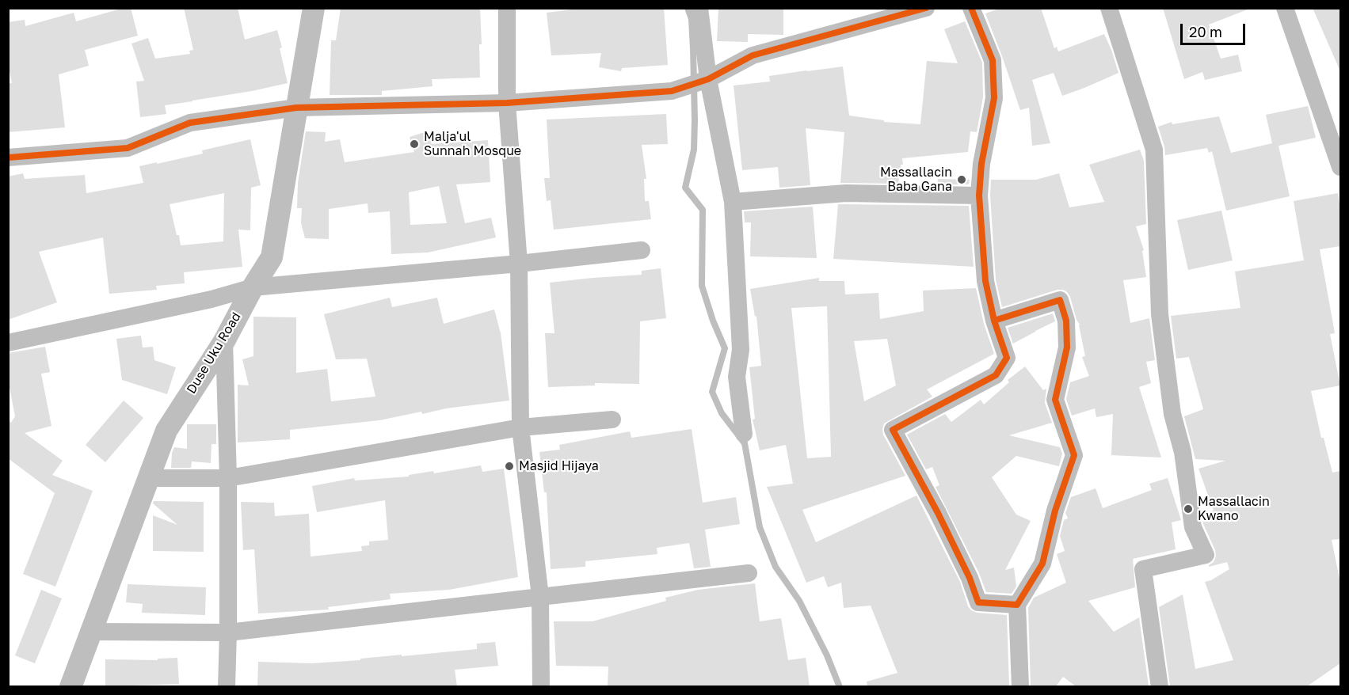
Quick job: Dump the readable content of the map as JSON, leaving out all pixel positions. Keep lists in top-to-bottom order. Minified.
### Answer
{"streets":{"street":["Duse Uku Road"]},"places":["Malja'ul Sunnah Mosque","Massallacin Baba Gana","Masjid Hijaya","Massallacin Kwano"],"scale_bar":"20 m"}
